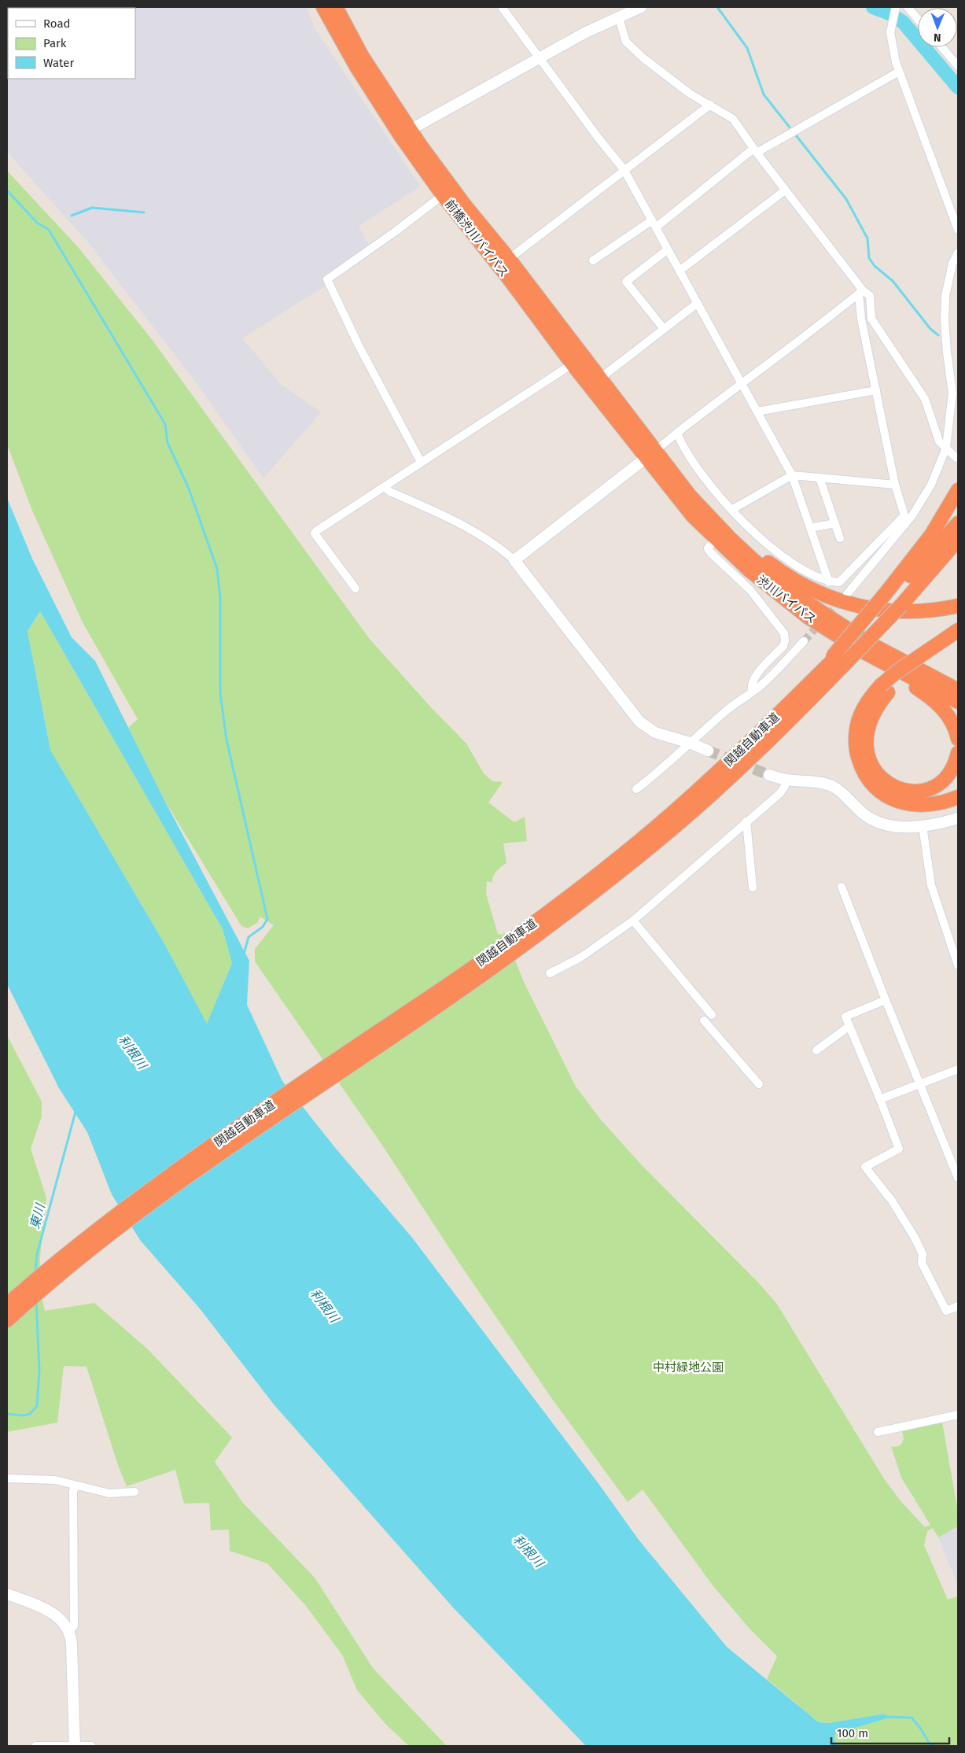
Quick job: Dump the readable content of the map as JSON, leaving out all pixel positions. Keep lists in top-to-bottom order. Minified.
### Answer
{"streets":{"highway":["前橋渋川バイパス","渋川バイパス","関越自動車道"]},"crossings":[["前橋渋川バイパス","渋川バイパス"]],"water":["利根川","東川"],"parks":["中村緑地公園"],"legend":["Road","Park","Water"],"scale_bar":"100 m","north":"bottom"}
